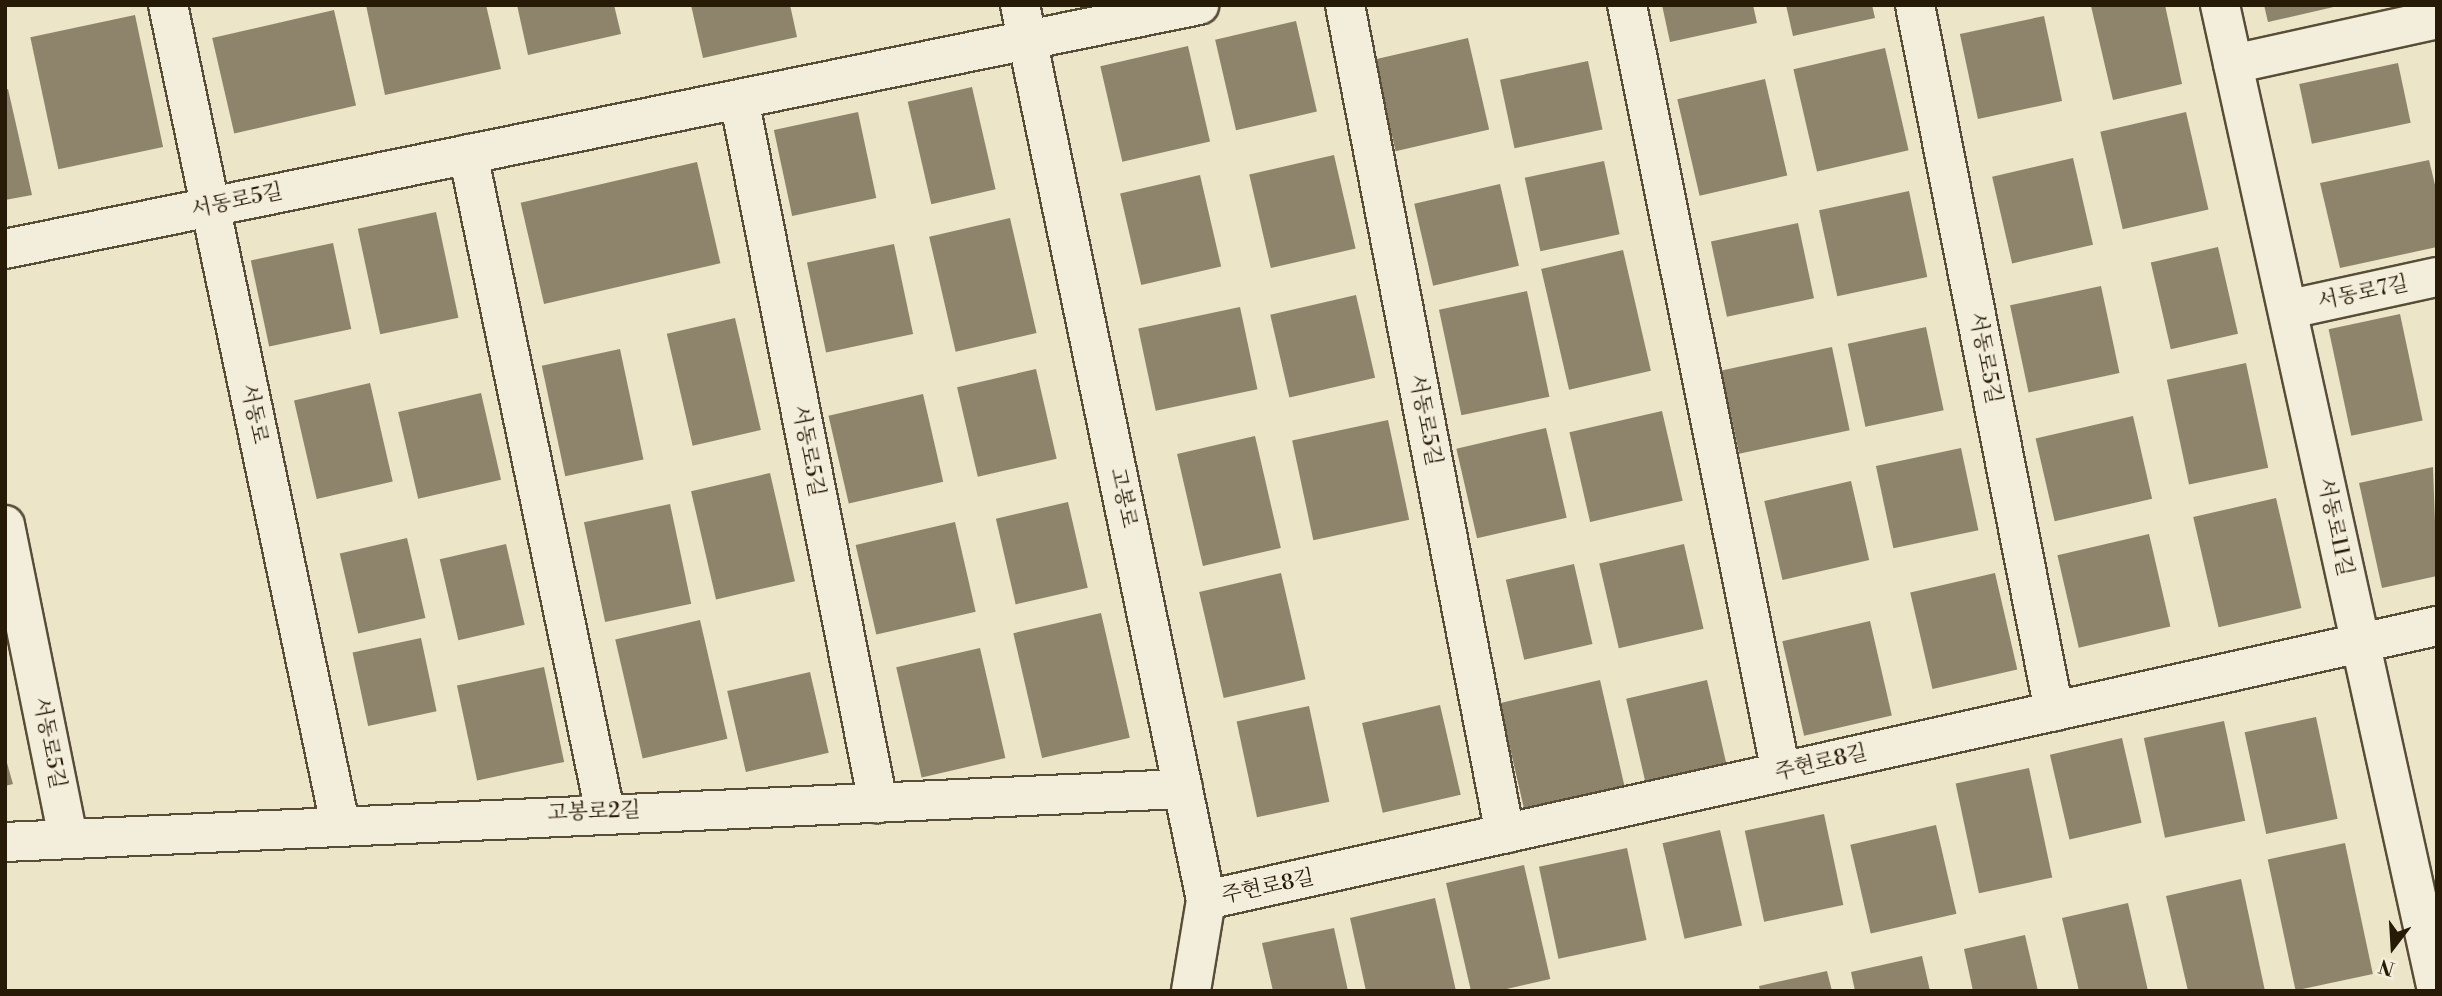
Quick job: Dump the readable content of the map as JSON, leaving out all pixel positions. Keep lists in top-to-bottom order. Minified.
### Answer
{"streets":{"street":["서동로5길","서동로7길","서동로","고봉로","서동로11길","주현로8길","고봉로2길"]},"crossings":[["서동로5길","서동로"],["서동로5길","고봉로"],["서동로5길","주현로8길"],["서동로5길","고봉로2길"],["서동로7길","서동로11길"],["서동로","고봉로2길"],["고봉로","주현로8길"],["고봉로","고봉로2길"],["서동로11길","주현로8길"]],"north":"bottom"}
